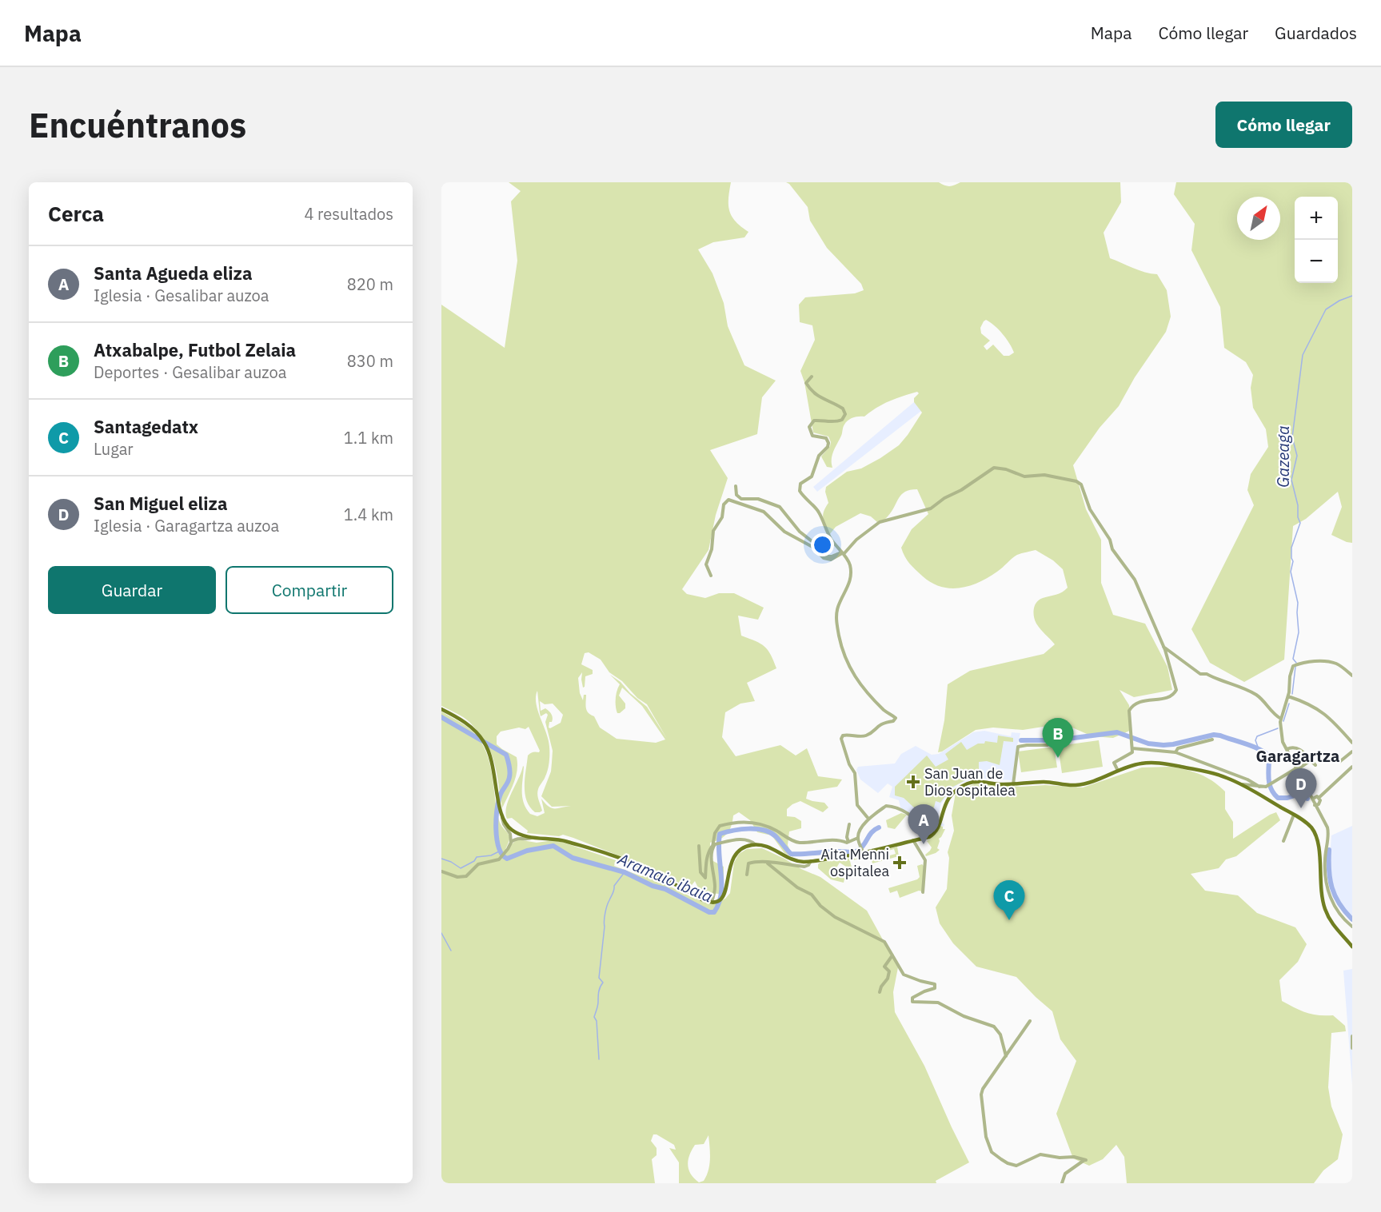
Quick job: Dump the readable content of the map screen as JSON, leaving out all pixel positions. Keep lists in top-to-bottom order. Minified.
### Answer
{"districts":["Garagartza"],"water":["Gazeaga","Aramaio ibaia"],"places":{"health":["San Juan de Dios ospitalea","Aita Menni ospitalea"]},"north":"top right","page":{"header":"Mapa","nav":["Mapa","Cómo llegar","Guardados"],"buttons":["Cómo llegar",["Guardar","Compartir"]],"title":"Encuéntranos","heading":["Cerca","4 resultados"],"map_buttons":["+","−"],"list":[{"mark":"A","name":"Santa Agueda eliza","note":"Iglesia · Gesalibar auzoa","value":"820 m"},{"mark":"B","name":"Atxabalpe, Futbol Zelaia","note":"Deportes · Gesalibar auzoa","value":"830 m"},{"mark":"C","name":"Santagedatx","note":"Lugar","value":"1.1 km"},{"mark":"D","name":"San Miguel eliza","note":"Iglesia · Garagartza auzoa","value":"1.4 km"}],"pins":["B","D","A","C"]}}
